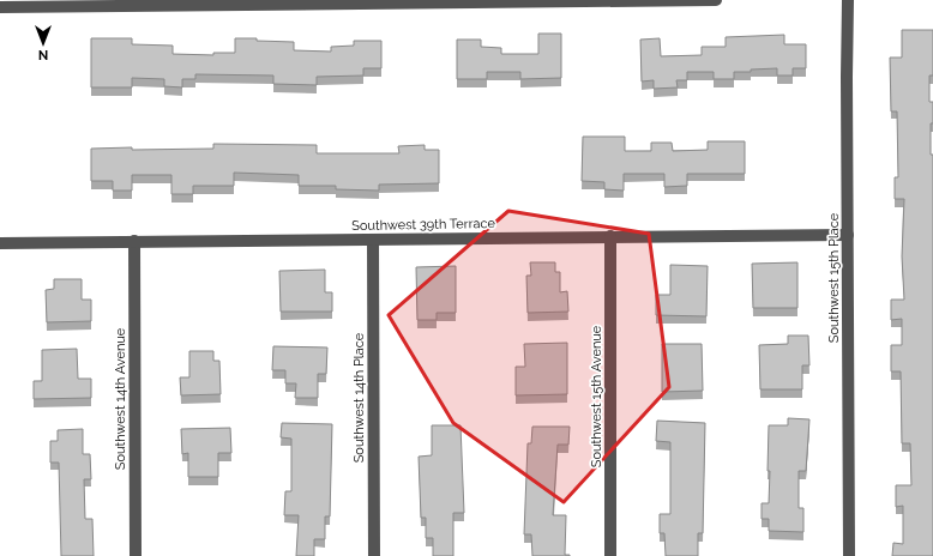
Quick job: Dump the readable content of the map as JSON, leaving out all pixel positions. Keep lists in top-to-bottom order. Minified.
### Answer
{"streets":{"street":["Southwest 39th Terrace","Southwest 15th Place","Southwest 15th Avenue","Southwest 14th Place","Southwest 14th Avenue"]},"crossings":[["Southwest 39th Terrace","Southwest 15th Place"],["Southwest 39th Terrace","Southwest 15th Avenue"],["Southwest 39th Terrace","Southwest 14th Place"],["Southwest 39th Terrace","Southwest 14th Avenue"]],"north":"bottom"}
